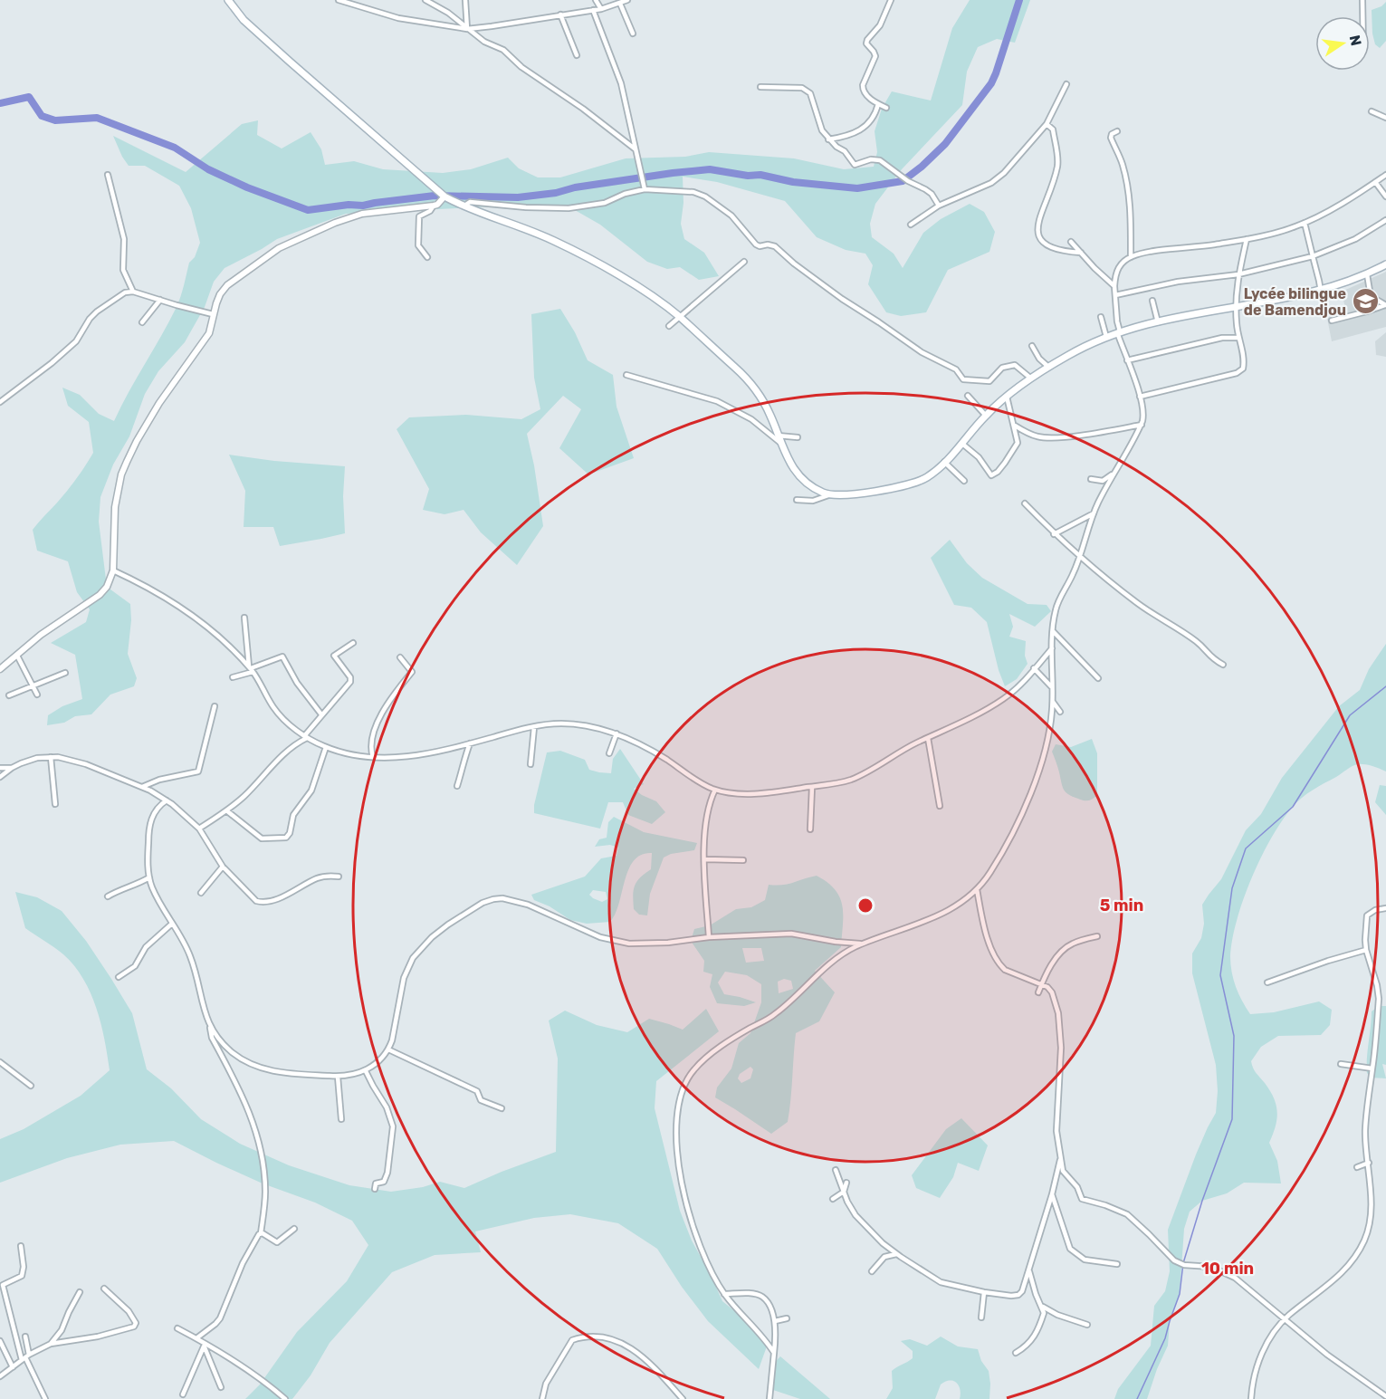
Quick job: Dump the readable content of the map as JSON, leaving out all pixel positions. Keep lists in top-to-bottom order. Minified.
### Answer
{"places":{"school or university":["Lycée bilingue de Bamendjou"]},"north":"right","rings":["5 min","10 min"]}
